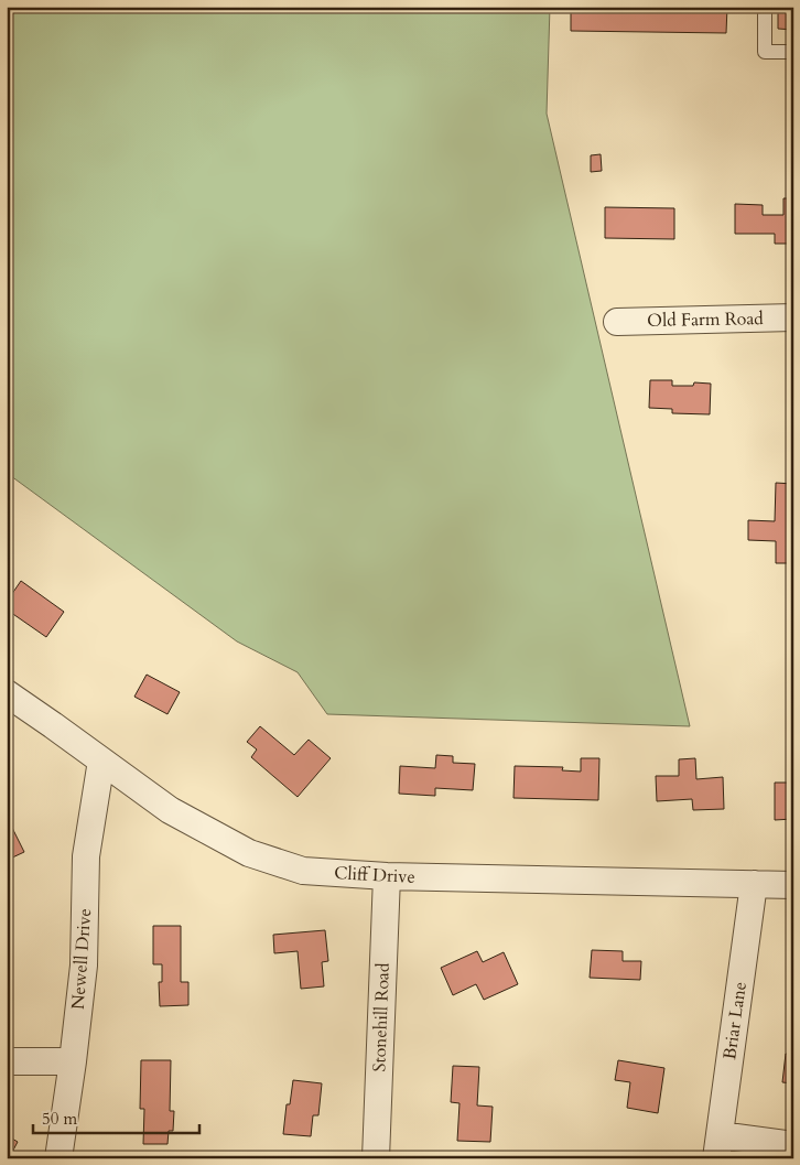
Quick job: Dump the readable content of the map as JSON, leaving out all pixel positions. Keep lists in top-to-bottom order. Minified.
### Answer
{"streets":{"street":["Old Farm Road","Cliff Drive","Newell Drive","Stonehill Road","Briar Lane"]},"crossings":[["Cliff Drive","Newell Drive"],["Cliff Drive","Stonehill Road"],["Cliff Drive","Briar Lane"]],"scale_bar":"50 m"}
